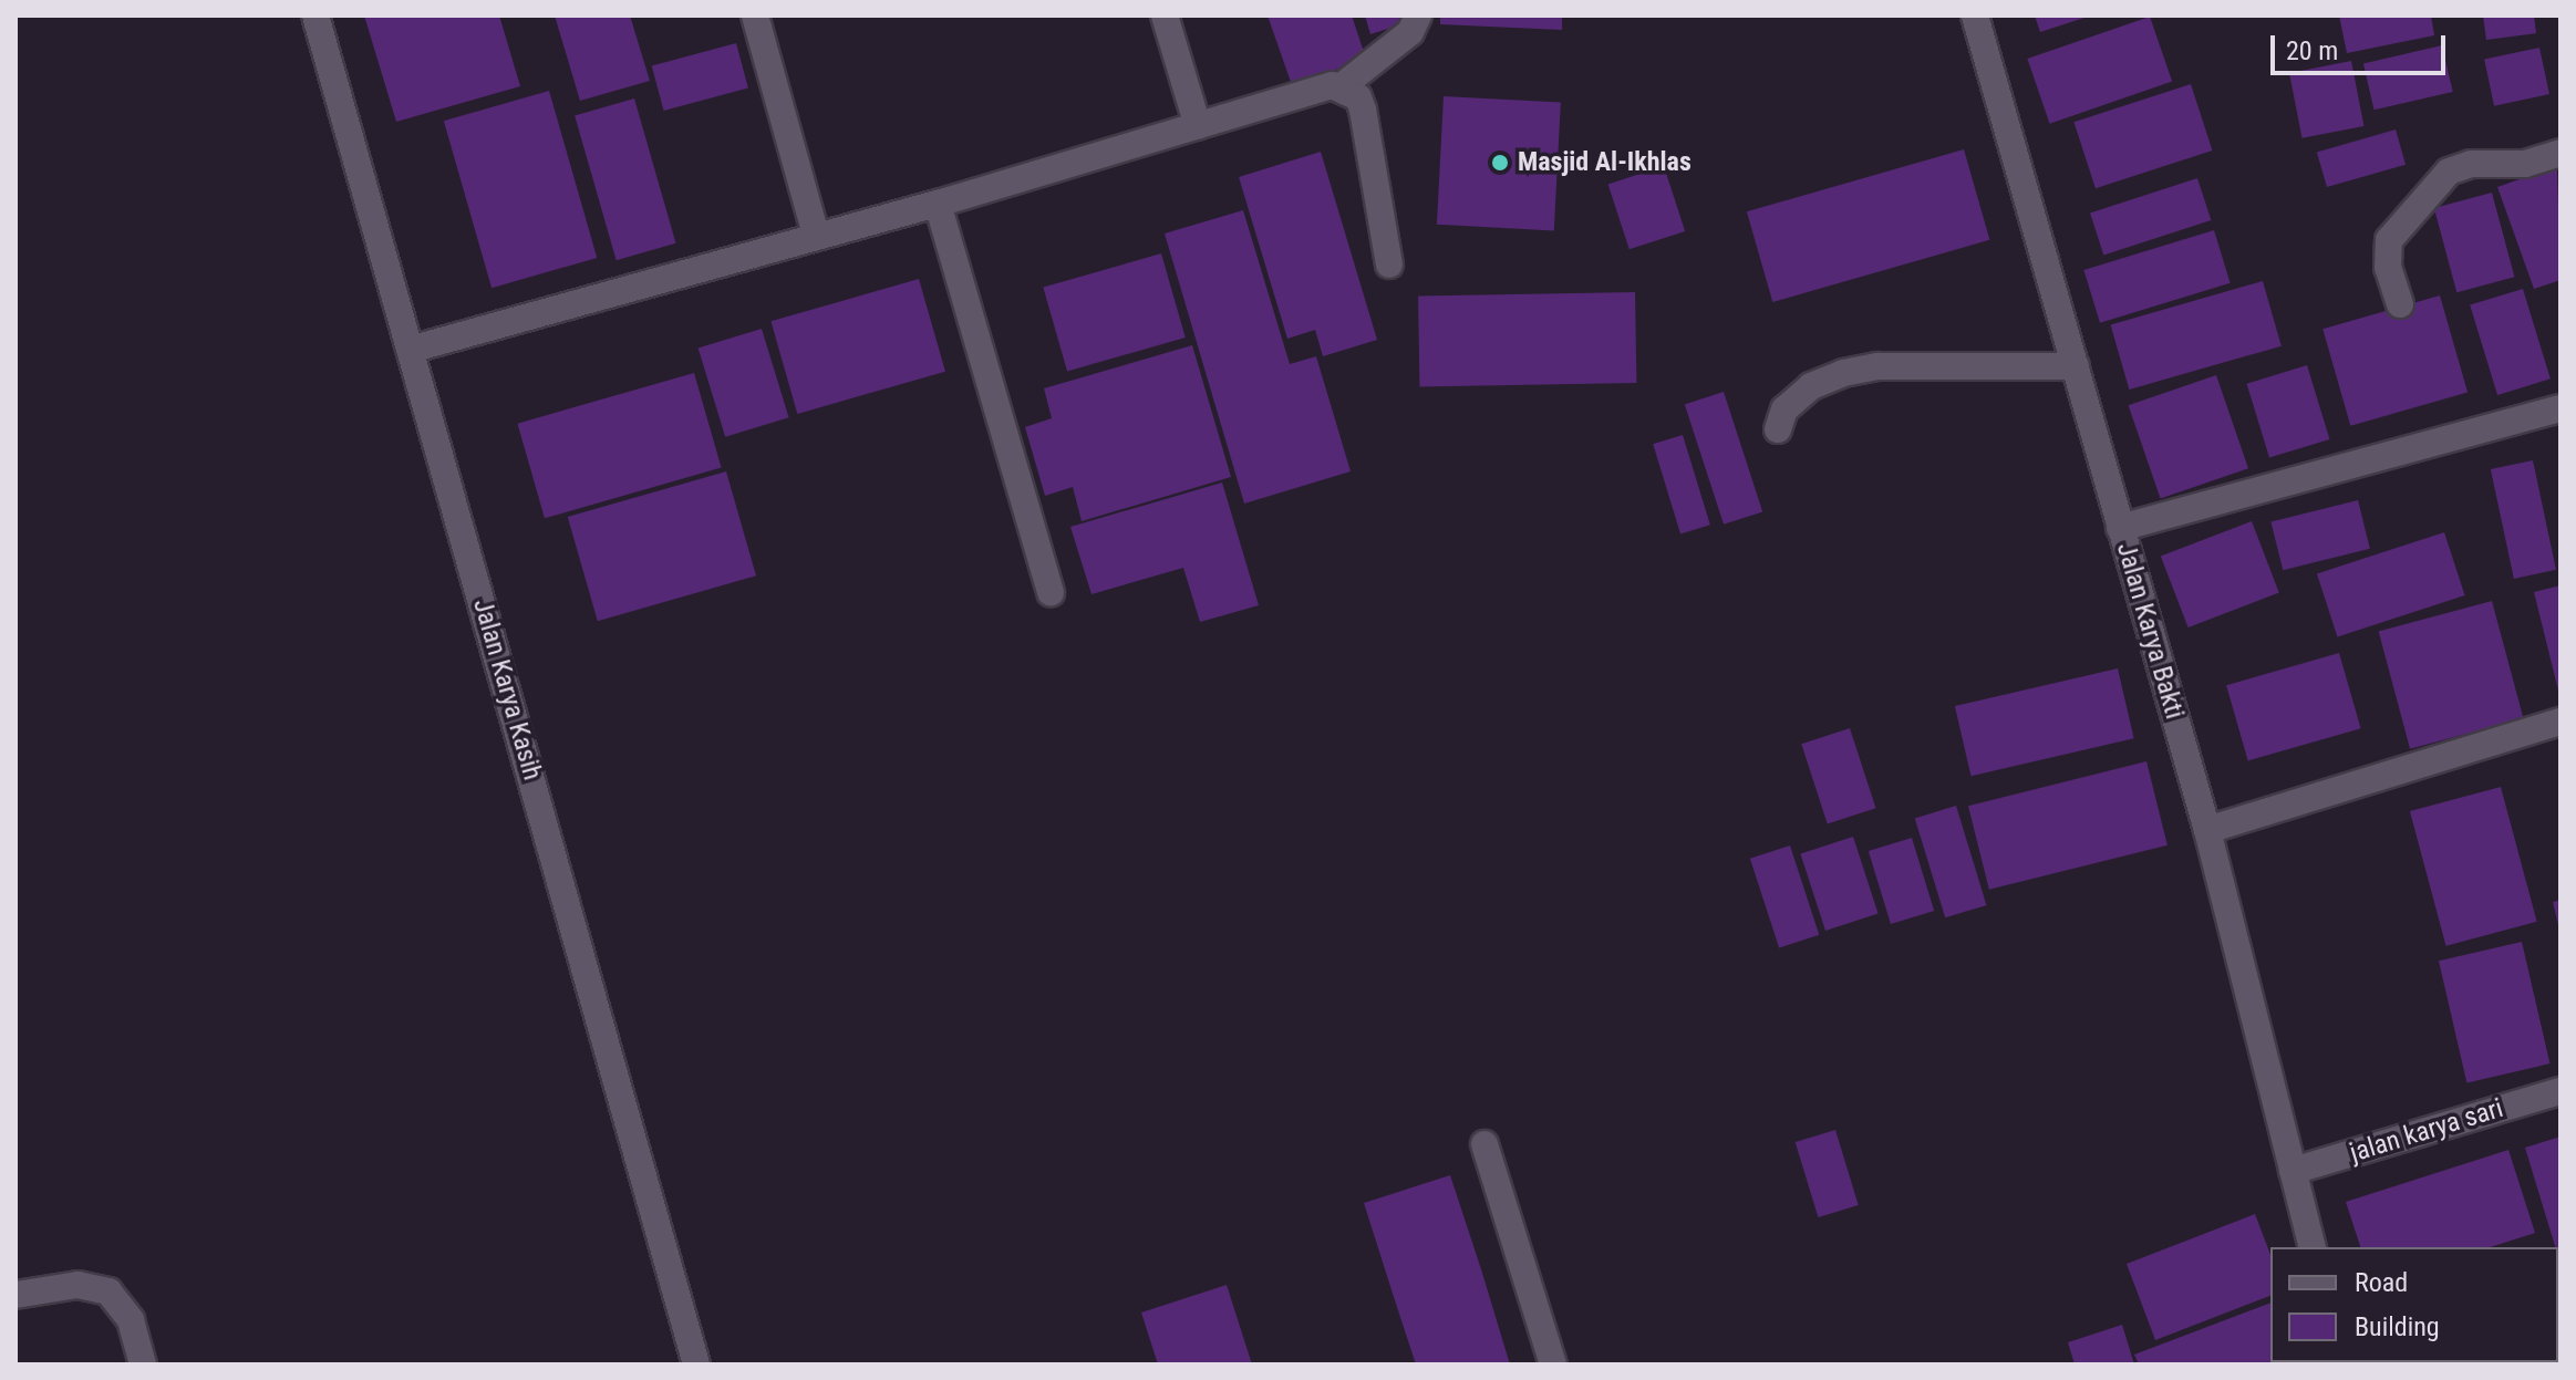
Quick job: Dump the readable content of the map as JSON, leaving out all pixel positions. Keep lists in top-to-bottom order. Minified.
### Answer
{"streets":{"street":["Jalan Karya Bakti","Jalan Karya Kasih","jalan karya sari"]},"crossings":[["Jalan Karya Bakti","jalan karya sari"]],"places":["Masjid Al-Ikhlas"],"legend":["Road","Building"],"scale_bar":"20 m"}
